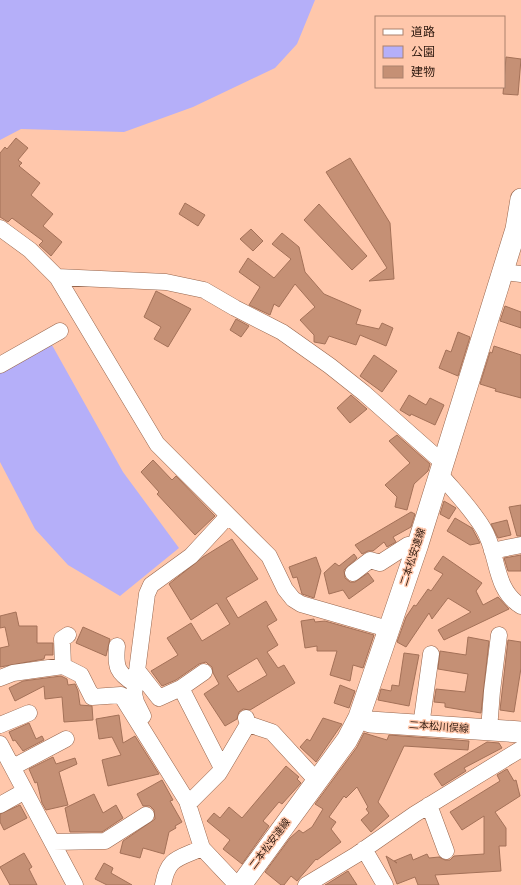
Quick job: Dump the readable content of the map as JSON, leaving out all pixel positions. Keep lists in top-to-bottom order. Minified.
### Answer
{"streets":{"main road":["二本松安達線","二本松川俣線"]},"crossings":[["二本松安達線","二本松川俣線"]],"legend":["道路","公園","建物"]}
